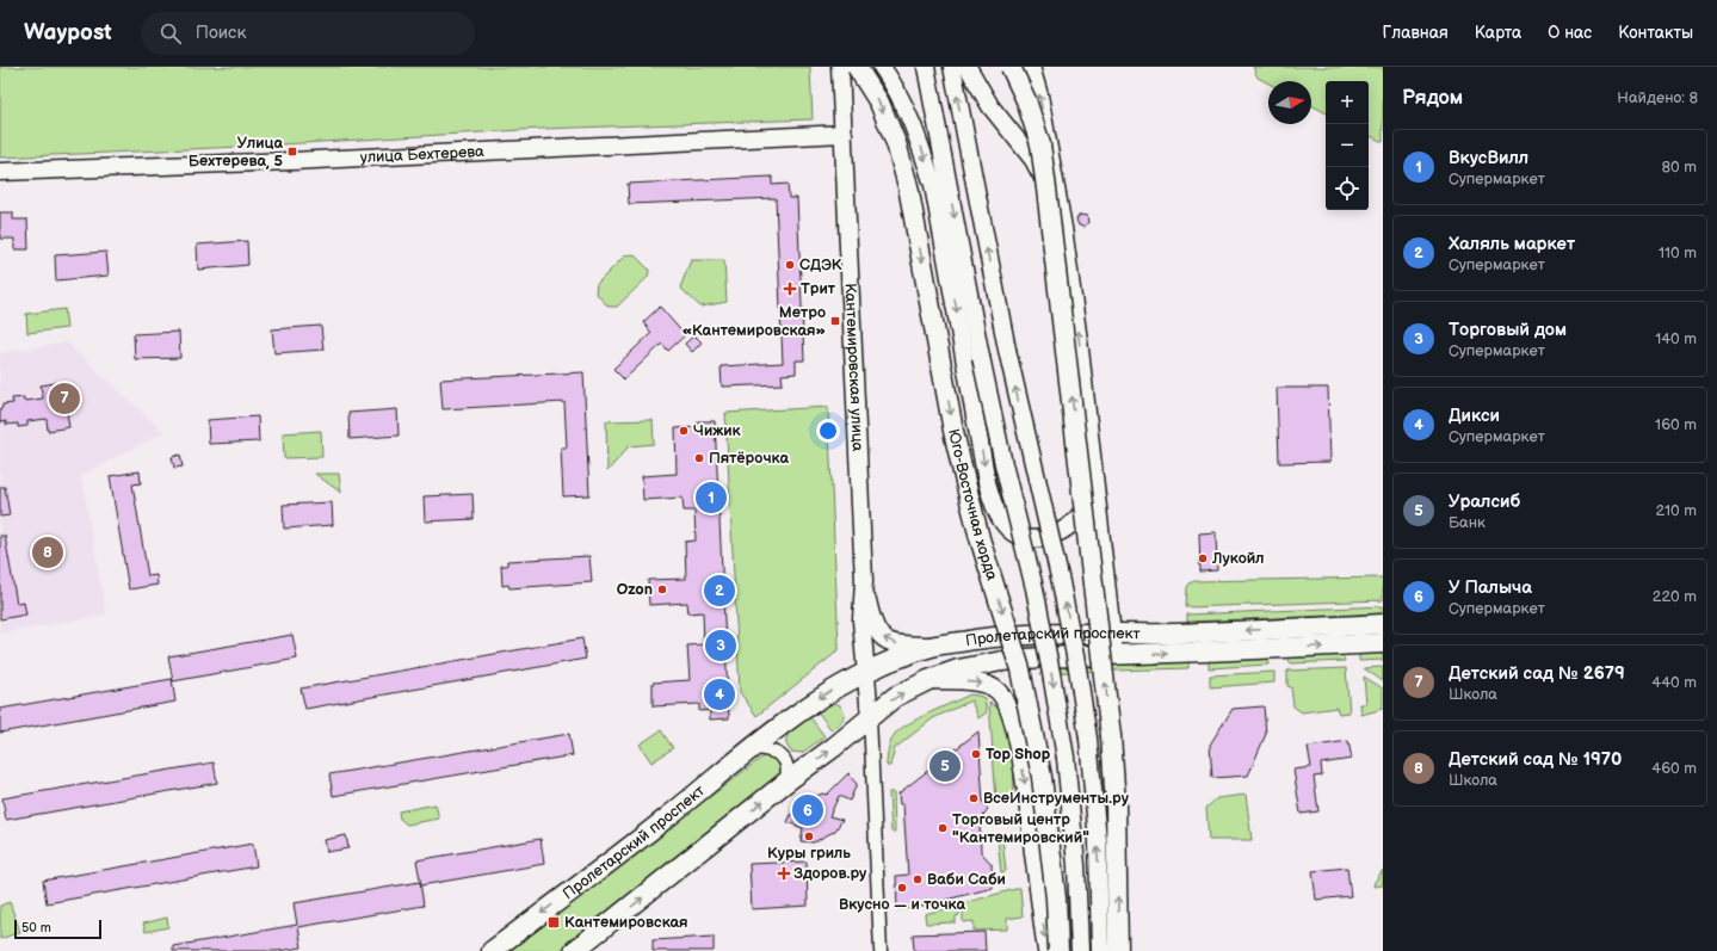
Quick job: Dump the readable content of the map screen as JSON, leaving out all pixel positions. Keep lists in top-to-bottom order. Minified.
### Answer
{"streets":{"main road":["улица Бехтерева","Кантемировская улица","Юго-Восточная хорда","Пролетарский проспект"]},"crossings":[["улица Бехтерева","Кантемировская улица"],["Кантемировская улица","Пролетарский проспект"]],"places":{"transit":["Улица Бехтерева, 5","Метро «Кантемировская»","Кантемировская"],"other":["СДЭК","Чижик","Пятёрочка","Лукойл","Ozon","Top Shop","ВсеИнструменты.ру","Торговый центр \"Кантемировский\"","Куры гриль","Ваби Саби","Вкусно — и точка"],"health":["Трит","Здоров.ру"]},"scale_bar":"50 m","north":"right","page":{"header":"Waypost","search":"Поиск","nav":["Главная","Карта","О нас","Контакты"],"heading":["Рядом","Найдено: 8"],"map_buttons":["+","−"],"list":[{"mark":"1","name":"ВкусВилл","note":"Супермаркет","value":"80 m"},{"mark":"2","name":"Халяль маркет","note":"Супермаркет","value":"110 m"},{"mark":"3","name":"Торговый дом","note":"Супермаркет","value":"140 m"},{"mark":"4","name":"Дикси","note":"Супермаркет","value":"160 m"},{"mark":"5","name":"Уралсиб","note":"Банк","value":"210 m"},{"mark":"6","name":"У Палыча","note":"Супермаркет","value":"220 m"},{"mark":"7","name":"Детский сад № 2679","note":"Школа","value":"440 m"},{"mark":"8","name":"Детский сад № 1970","note":"Школа","value":"460 m"}],"pins":["7","1","8","2","3","4","5","6"],"scale":"50 m"}}
